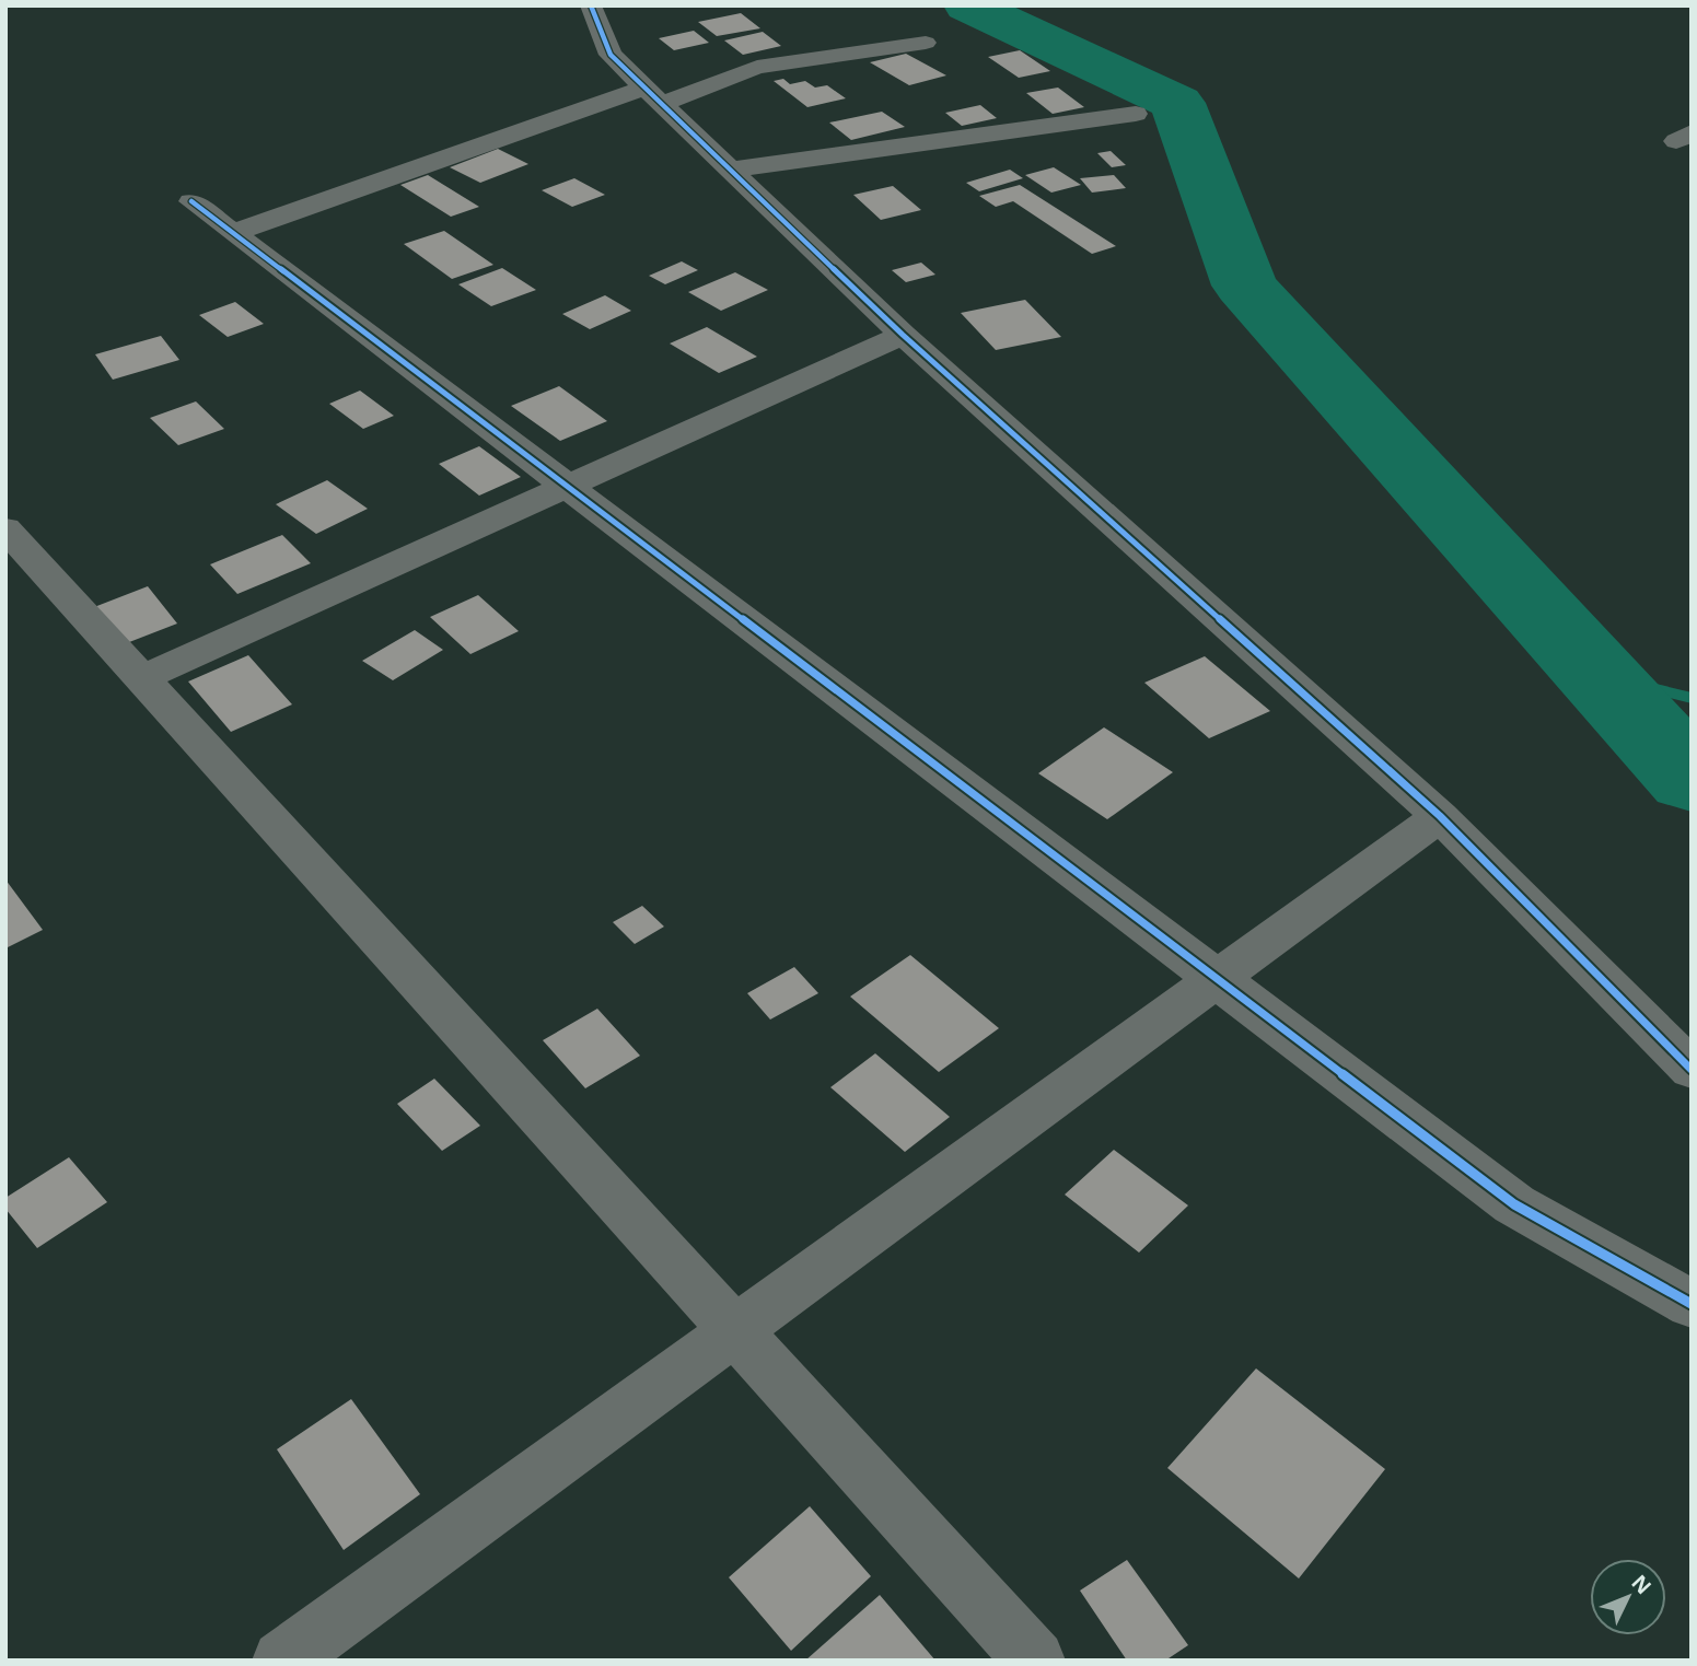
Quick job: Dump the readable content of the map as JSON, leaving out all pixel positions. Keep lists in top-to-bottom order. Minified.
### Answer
{"north":"top right"}
